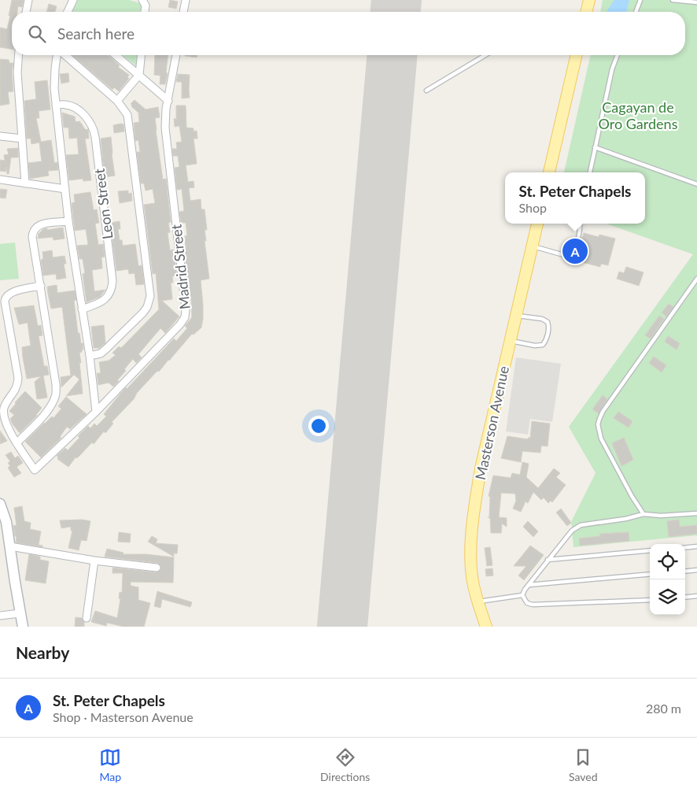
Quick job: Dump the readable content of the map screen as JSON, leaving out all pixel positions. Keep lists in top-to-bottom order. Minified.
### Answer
{"streets":{"main road":["Masterson Avenue"],"street":["Leon Street","Madrid Street"]},"parks":["Cagayan de Oro Gardens"],"page":{"search":"Search here","popup":["St. Peter Chapels","Shop"],"pins":"A","heading":"Nearby","list":[{"mark":"A","name":"St. Peter Chapels","note":"Shop · Masterson Avenue","value":"280 m"}],"nav":["Map","Directions","Saved"]}}
